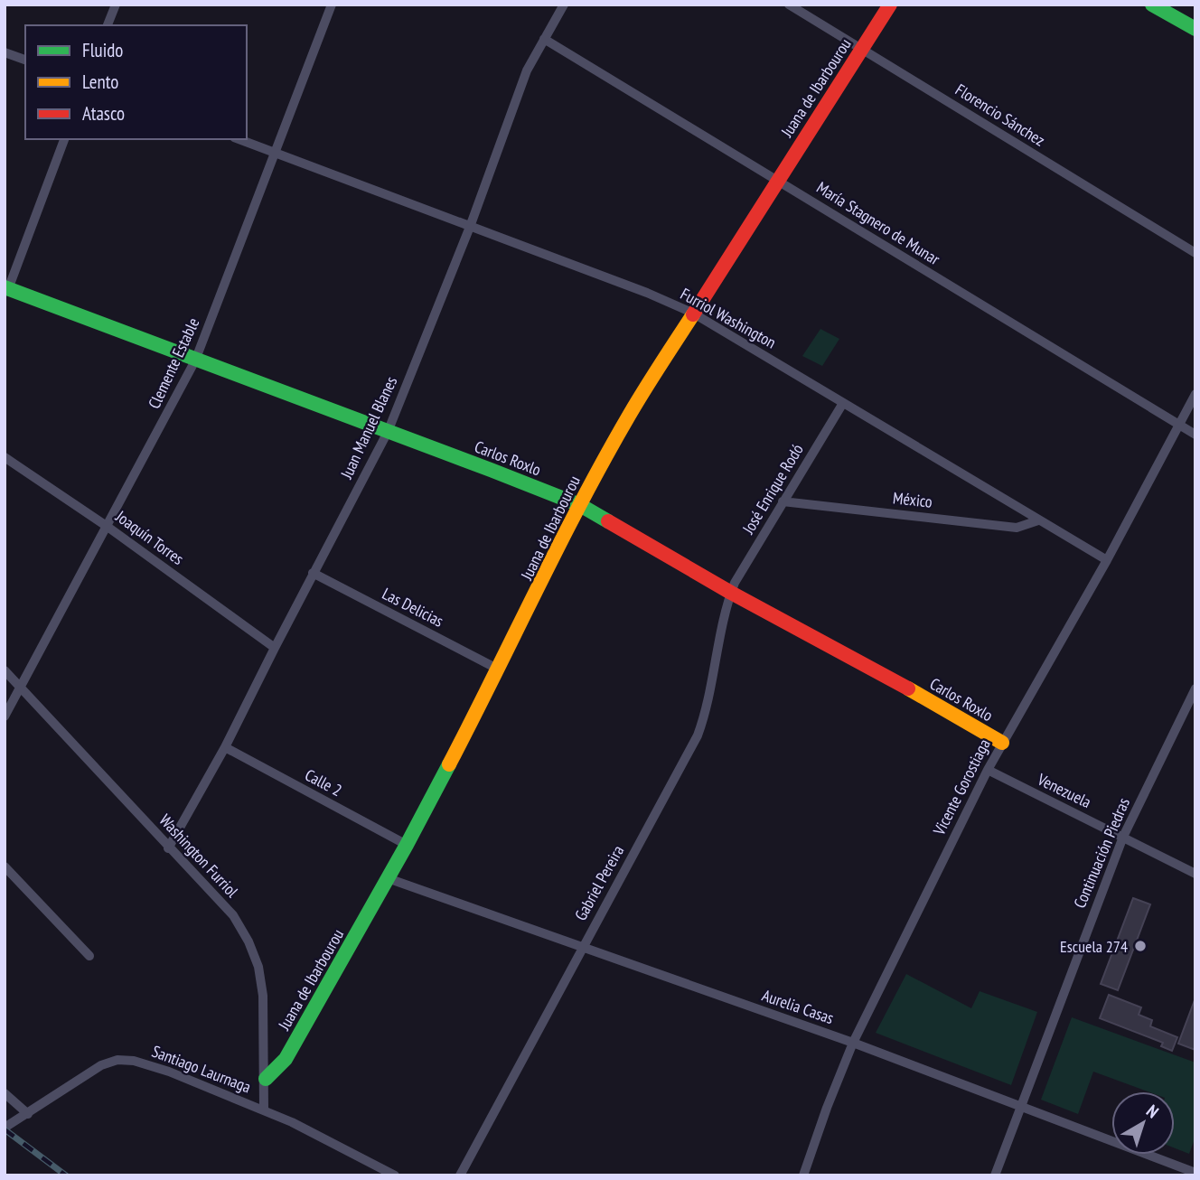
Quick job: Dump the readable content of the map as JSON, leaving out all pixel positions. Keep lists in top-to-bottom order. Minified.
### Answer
{"streets":{"street":["Juana de Ibarbourou","Florencio Sánchez","María Stagnero de Munar","Furriol Washington","Clemente Estable","Juan Manuel Blanes","Carlos Roxlo","José Enrique Rodó","México","Joaquín Torres","Las Delicias","Calle 2","Vicente Gorostiaga","Venezuela","Continuación Piedras","Washington Furriol","Gabriel Pereira","Aurelia Casas","Santiago Laurnaga"]},"crossings":[["Juana de Ibarbourou","Florencio Sánchez"],["Juana de Ibarbourou","María Stagnero de Munar"],["Juana de Ibarbourou","Furriol Washington"],["Juana de Ibarbourou","Carlos Roxlo"],["Juana de Ibarbourou","Las Delicias"],["Juana de Ibarbourou","Calle 2"],["Juana de Ibarbourou","Washington Furriol"],["Juana de Ibarbourou","Aurelia Casas"],["María Stagnero de Munar","Juan Manuel Blanes"],["María Stagnero de Munar","Vicente Gorostiaga"],["Furriol Washington","Clemente Estable"],["Furriol Washington","Juan Manuel Blanes"],["Furriol Washington","José Enrique Rodó"],["Furriol Washington","México"],["Furriol Washington","Vicente Gorostiaga"],["Clemente Estable","Carlos Roxlo"],["Clemente Estable","Joaquín Torres"],["Clemente Estable","Washington Furriol"],["Juan Manuel Blanes","Carlos Roxlo"],["Juan Manuel Blanes","Joaquín Torres"],["Juan Manuel Blanes","Las Delicias"],["Juan Manuel Blanes","Calle 2"],["Juan Manuel Blanes","Washington Furriol"],["Carlos Roxlo","José Enrique Rodó"],["Carlos Roxlo","Vicente Gorostiaga"],["Carlos Roxlo","Gabriel Pereira"],["José Enrique Rodó","México"],["José Enrique Rodó","Gabriel Pereira"],["Vicente Gorostiaga","Venezuela"],["Vicente Gorostiaga","Aurelia Casas"],["Venezuela","Continuación Piedras"],["Continuación Piedras","Aurelia Casas"],["Washington Furriol","Santiago Laurnaga"],["Gabriel Pereira","Aurelia Casas"]],"places":["Escuela 274"],"legend":["Fluido","Lento","Atasco"],"north":"top right"}
